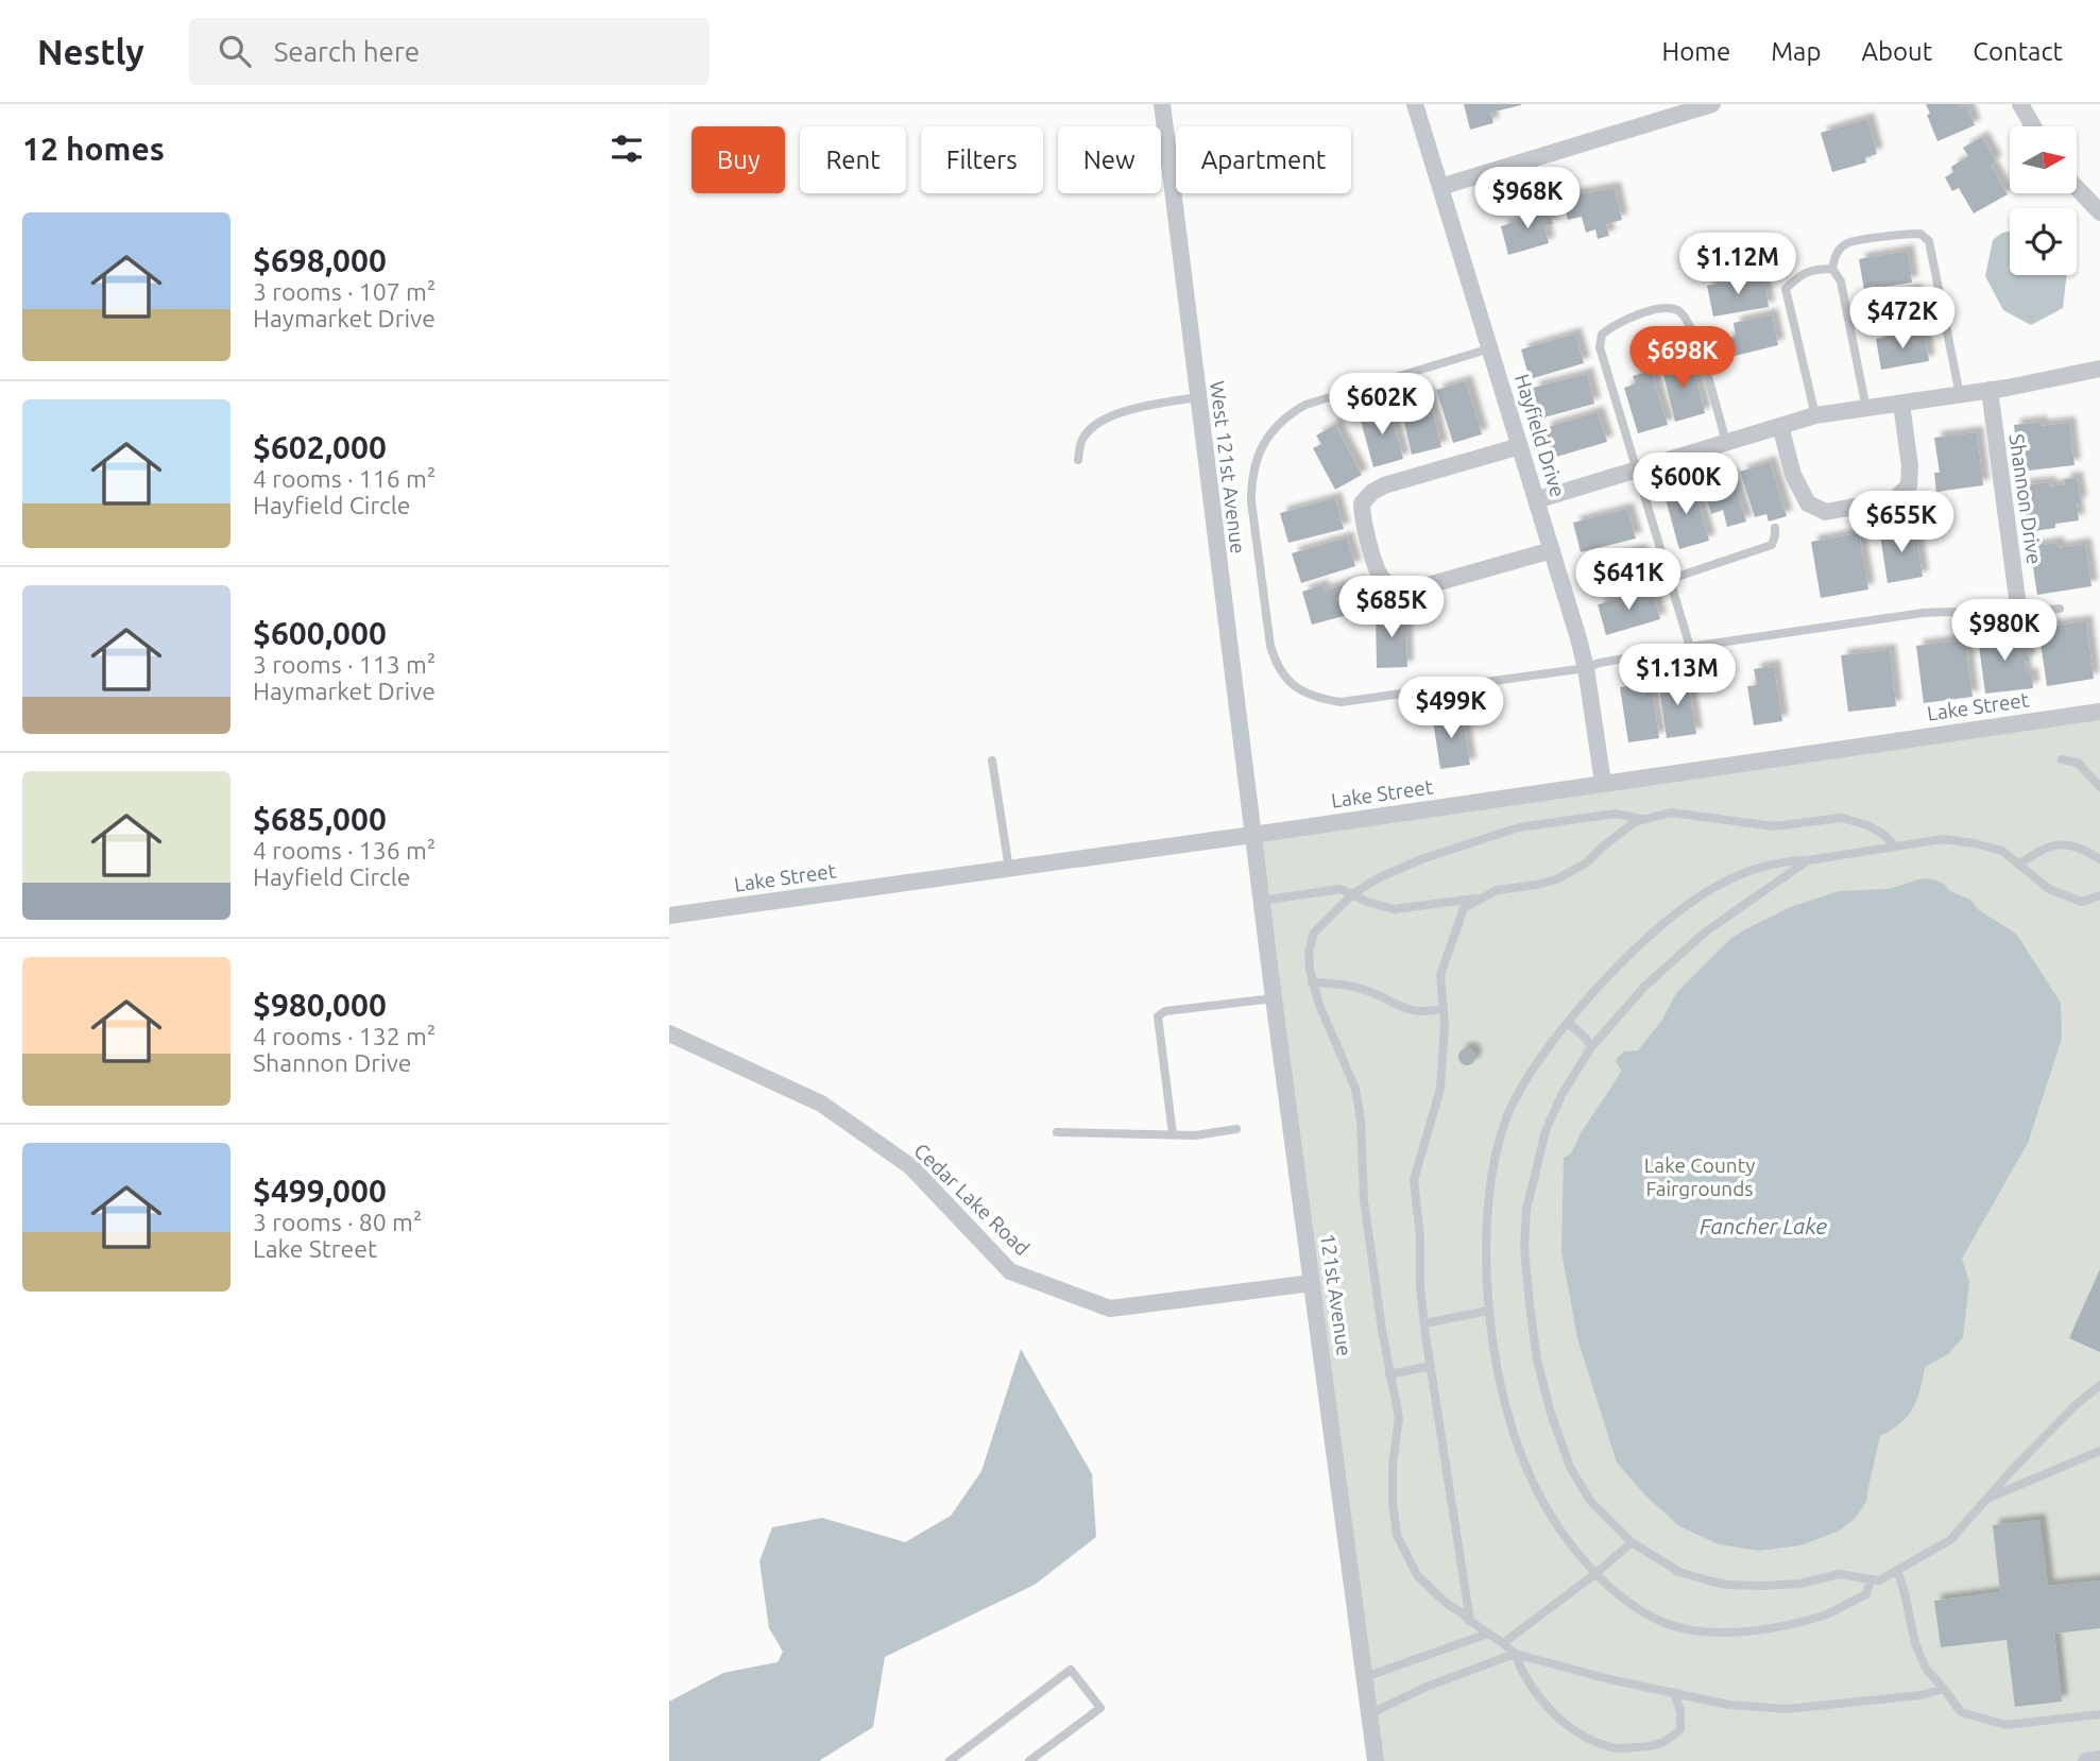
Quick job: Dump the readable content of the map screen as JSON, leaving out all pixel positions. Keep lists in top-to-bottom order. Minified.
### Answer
{"streets":{"street":["Hayfield Drive","West 121st Avenue","Shannon Drive","Lake Street","Cedar Lake Road","121st Avenue"]},"crossings":[["Hayfield Drive","Lake Street"],["West 121st Avenue","Lake Street"],["West 121st Avenue","121st Avenue"],["Lake Street","121st Avenue"],["Cedar Lake Road","121st Avenue"]],"water":["Fancher Lake"],"parks":["Lake County Fairgrounds"],"north":"right","page":{"header":"Nestly","search":"Search here","nav":["Home","Map","About","Contact"],"heading":"12 homes","chip":["Buy","Rent","Filters","New","Apartment"],"price":["$968K","$1.12M","$472K","$698K","$602K","$600K","$655K","$641K","$685K","$980K","$1.13M","$499K"],"list":[{"name":"$698,000","note":"3 rooms · 107 m² · Haymarket Drive"},{"name":"$602,000","note":"4 rooms · 116 m² · Hayfield Circle"},{"name":"$600,000","note":"3 rooms · 113 m² · Haymarket Drive"},{"name":"$685,000","note":"4 rooms · 136 m² · Hayfield Circle"},{"name":"$980,000","note":"4 rooms · 132 m² · Shannon Drive"},{"name":"$499,000","note":"3 rooms · 80 m² · Lake Street"}]}}
